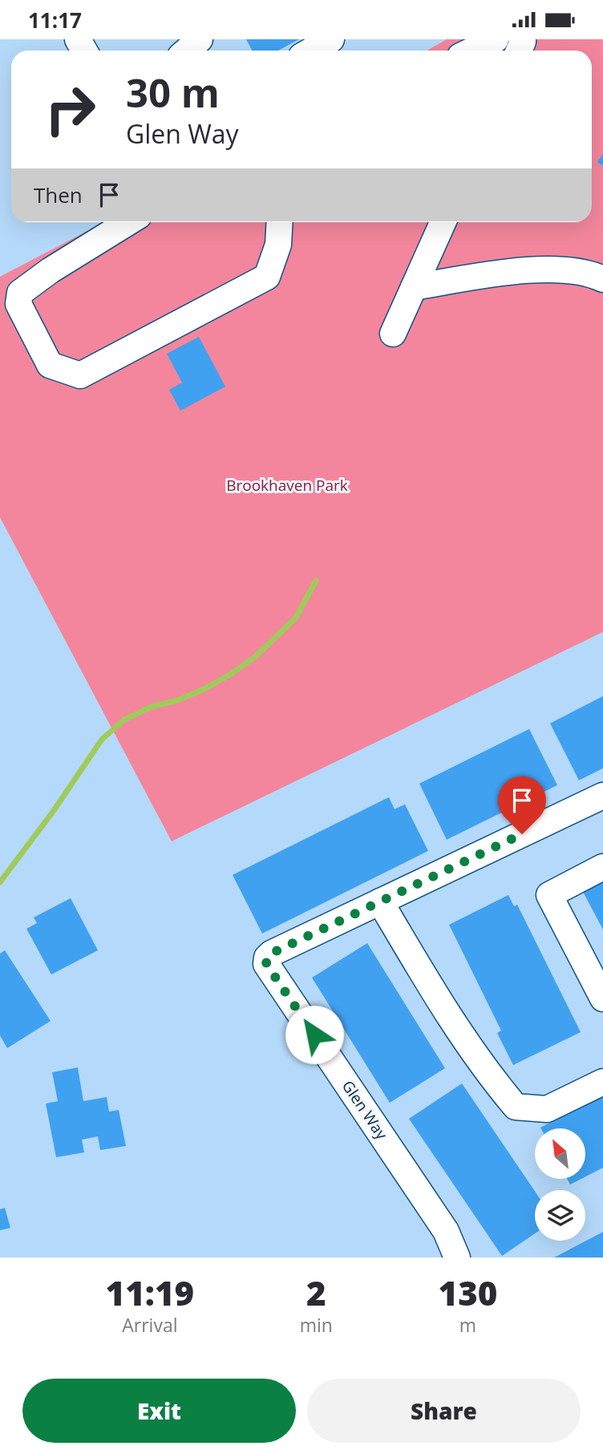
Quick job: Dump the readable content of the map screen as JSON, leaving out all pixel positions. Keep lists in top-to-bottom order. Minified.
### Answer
{"streets":{"street":["Glen Way"]},"parks":["Brookhaven Park"],"north":"top left","page":{"status":"11:17","turn":["30 m","Glen Way"],"then":"Then","eta":["11:19","Arrival","2","min","130","m"],"buttons":["Exit","Share"]}}
